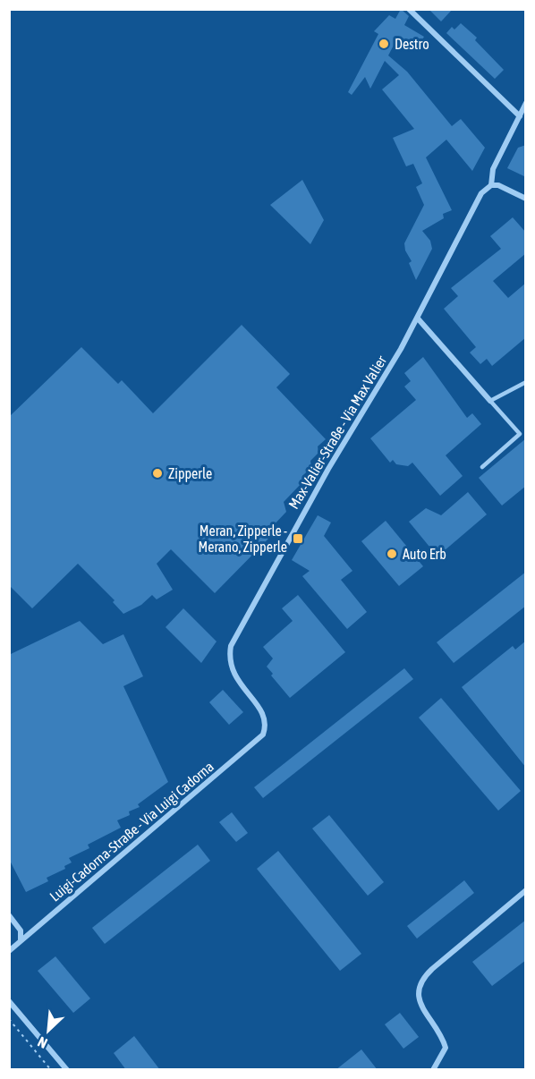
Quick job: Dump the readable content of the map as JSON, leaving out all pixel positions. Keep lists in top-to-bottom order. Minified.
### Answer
{"streets":{"street":["Max-Valier-Straße - Via Max Valier","Luigi-Cadorna-Straße - Via Luigi Cadorna"]},"crossings":[["Max-Valier-Straße - Via Max Valier","Luigi-Cadorna-Straße - Via Luigi Cadorna"]],"places":{"other":["Destro","Zipperle","Auto Erb"],"transit":["Meran, Zipperle - Merano, Zipperle"]},"north":"bottom left"}
